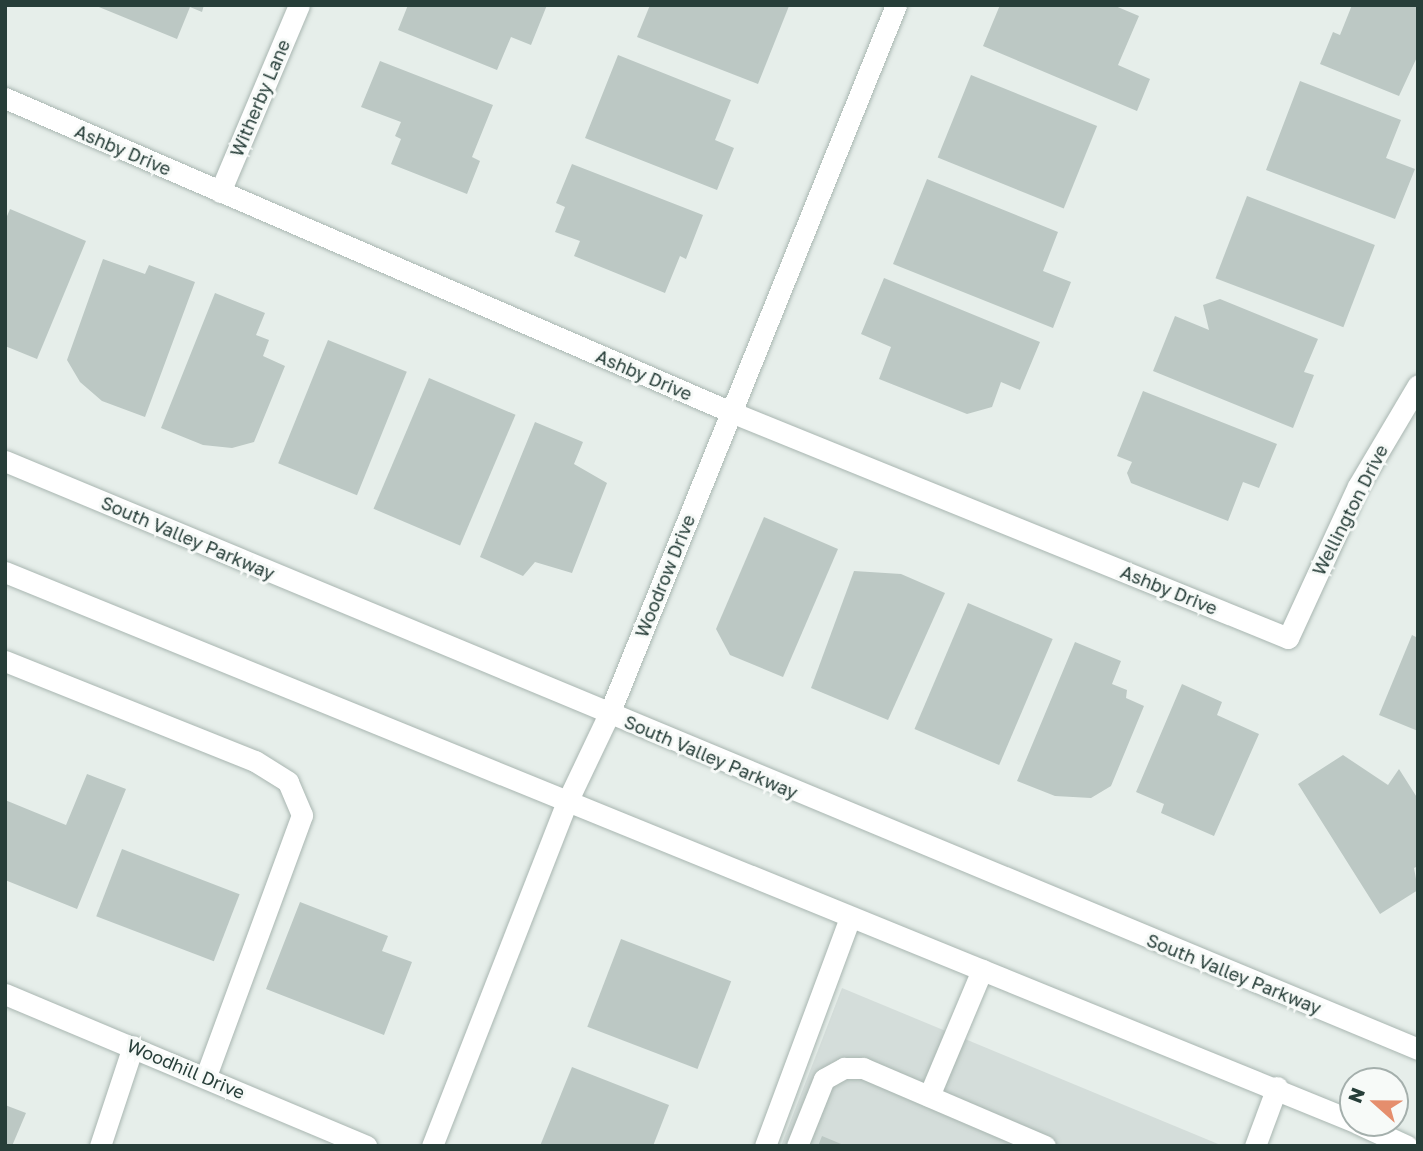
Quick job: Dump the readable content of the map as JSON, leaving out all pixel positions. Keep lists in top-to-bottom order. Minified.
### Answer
{"streets":{"street":["Witherby Lane","Ashby Drive","Wellington Drive","South Valley Parkway","Woodrow Drive","Woodhill Drive"]},"crossings":[["Witherby Lane","Ashby Drive"],["Ashby Drive","Wellington Drive"],["Ashby Drive","Woodrow Drive"],["South Valley Parkway","Woodrow Drive"]],"north":"left"}
